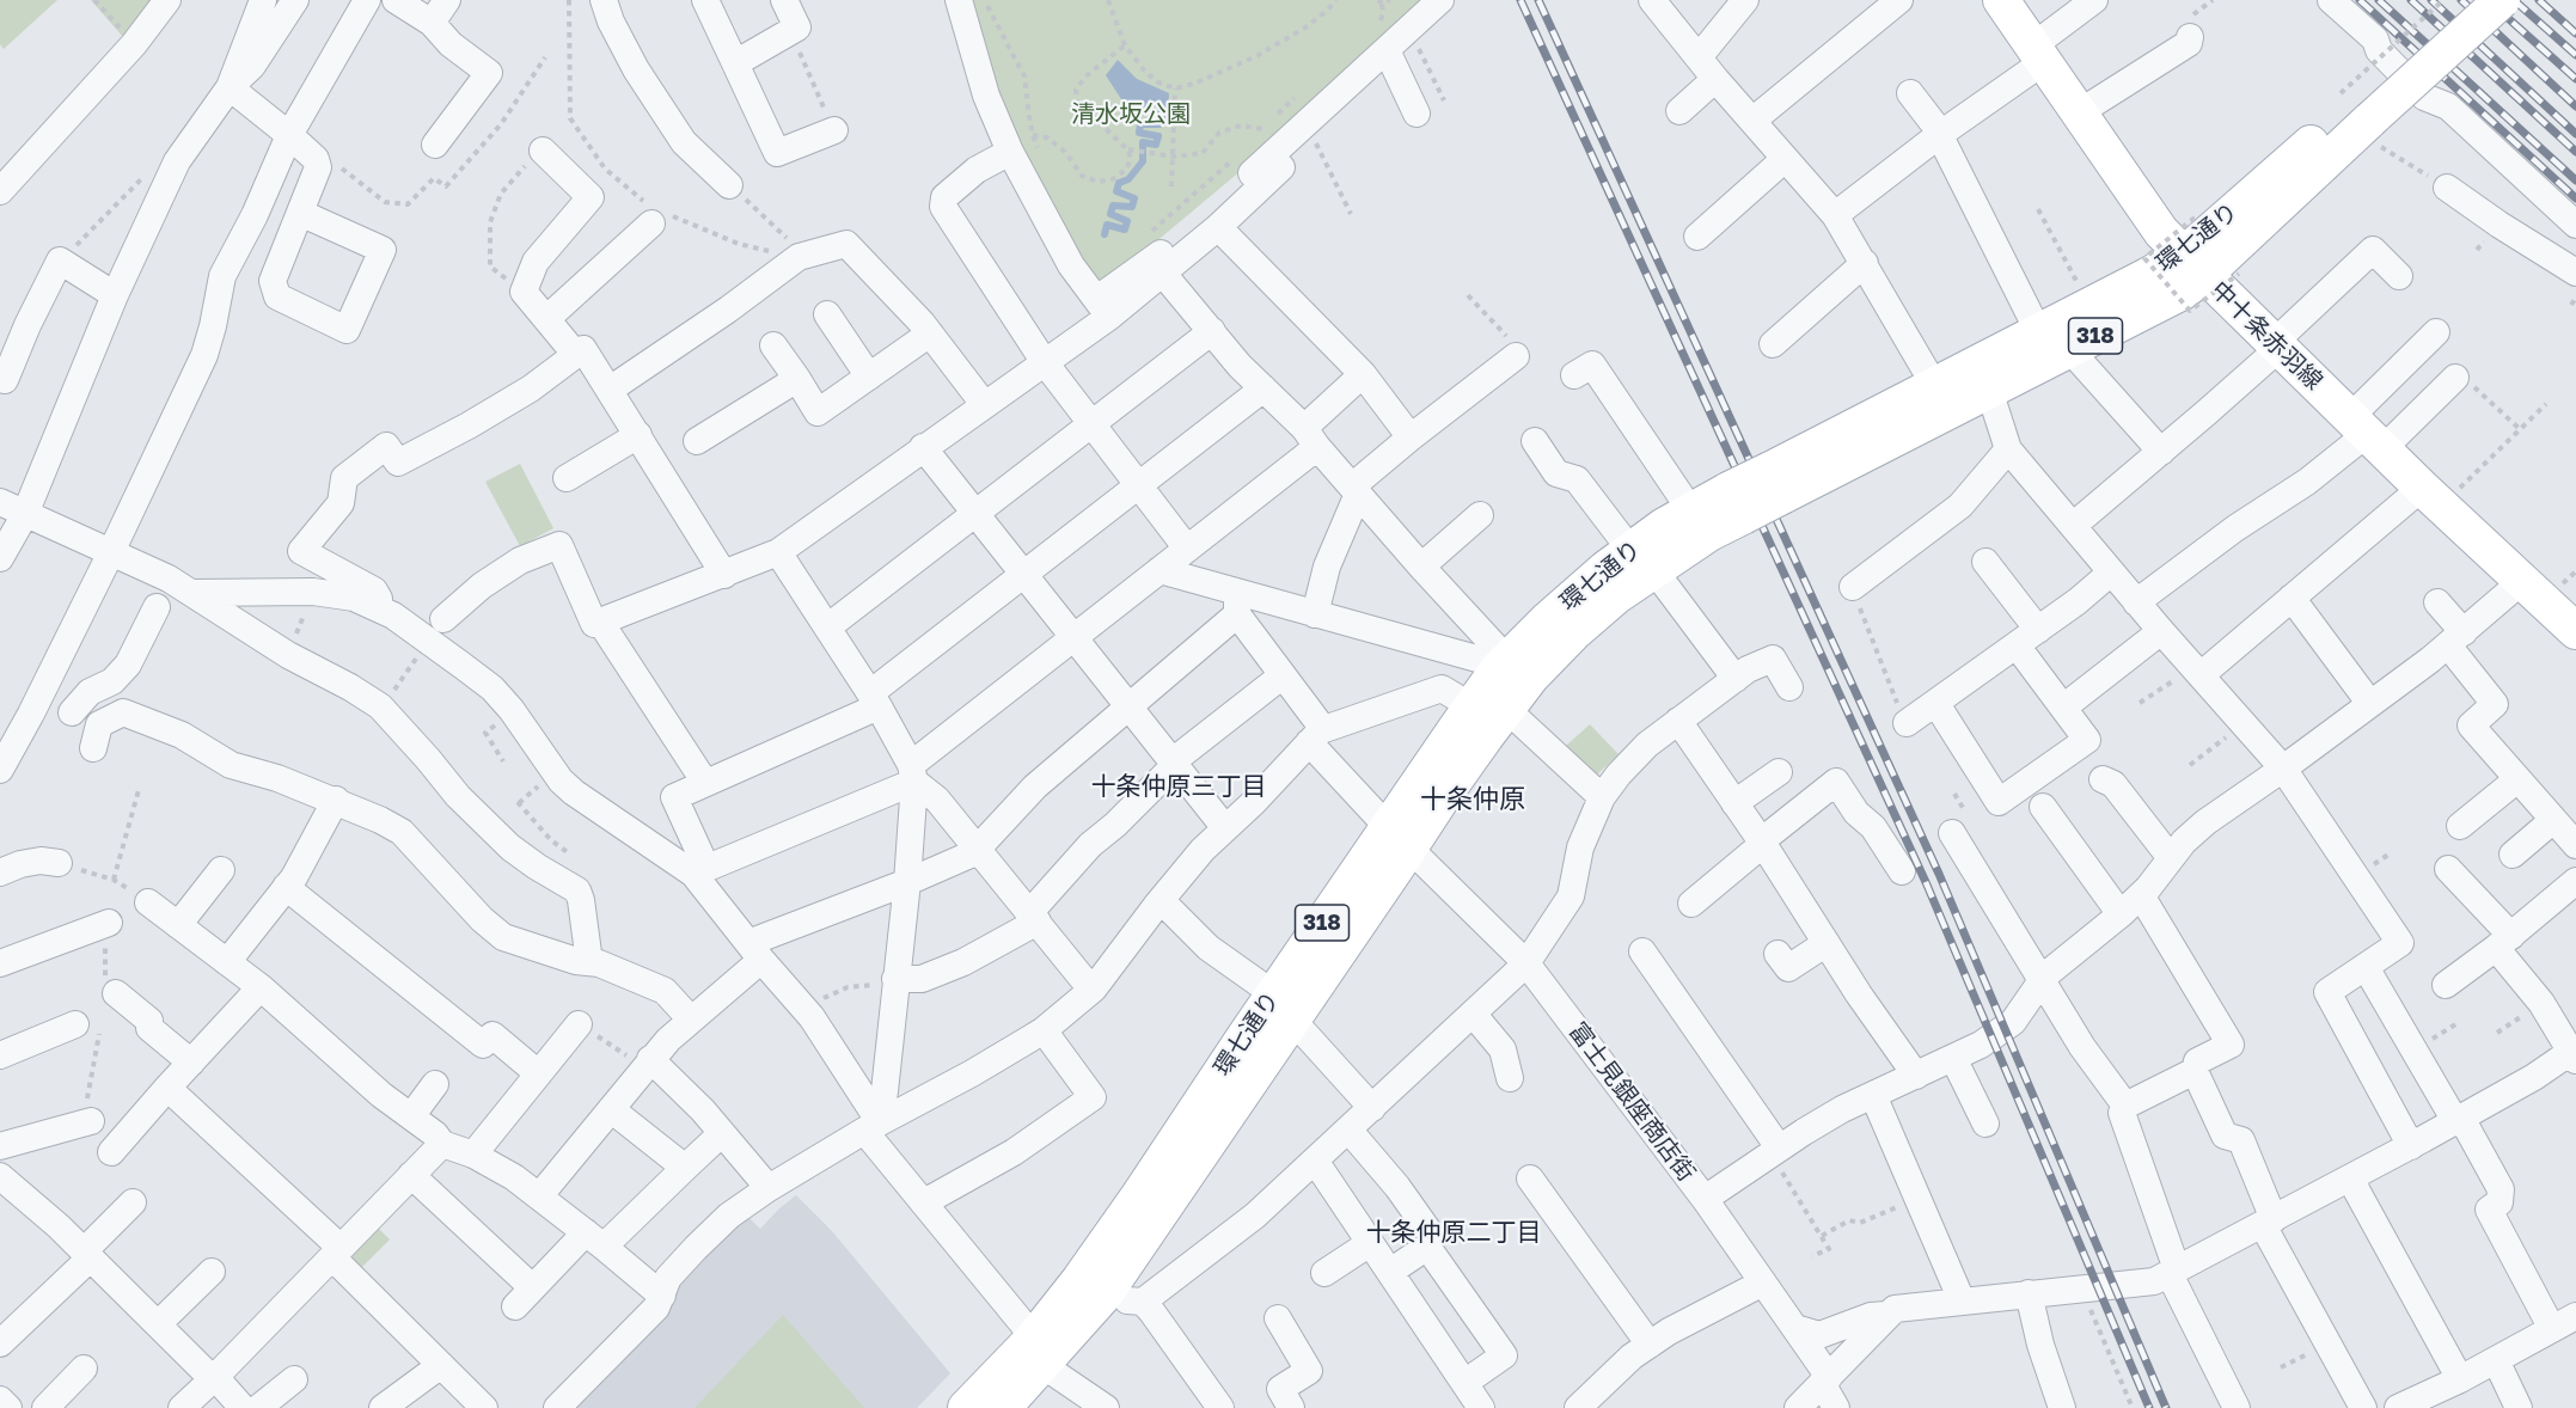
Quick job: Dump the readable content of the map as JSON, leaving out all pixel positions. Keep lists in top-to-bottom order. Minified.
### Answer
{"streets":{"main road":["環七通り","318","中十条赤羽線"],"street":["富士見銀座商店街"]},"crossings":[["環七通り","中十条赤羽線"],["環七通り","富士見銀座商店街"]],"districts":["十条仲原三丁目","十条仲原","十条仲原二丁目"],"parks":["清水坂公園"]}
